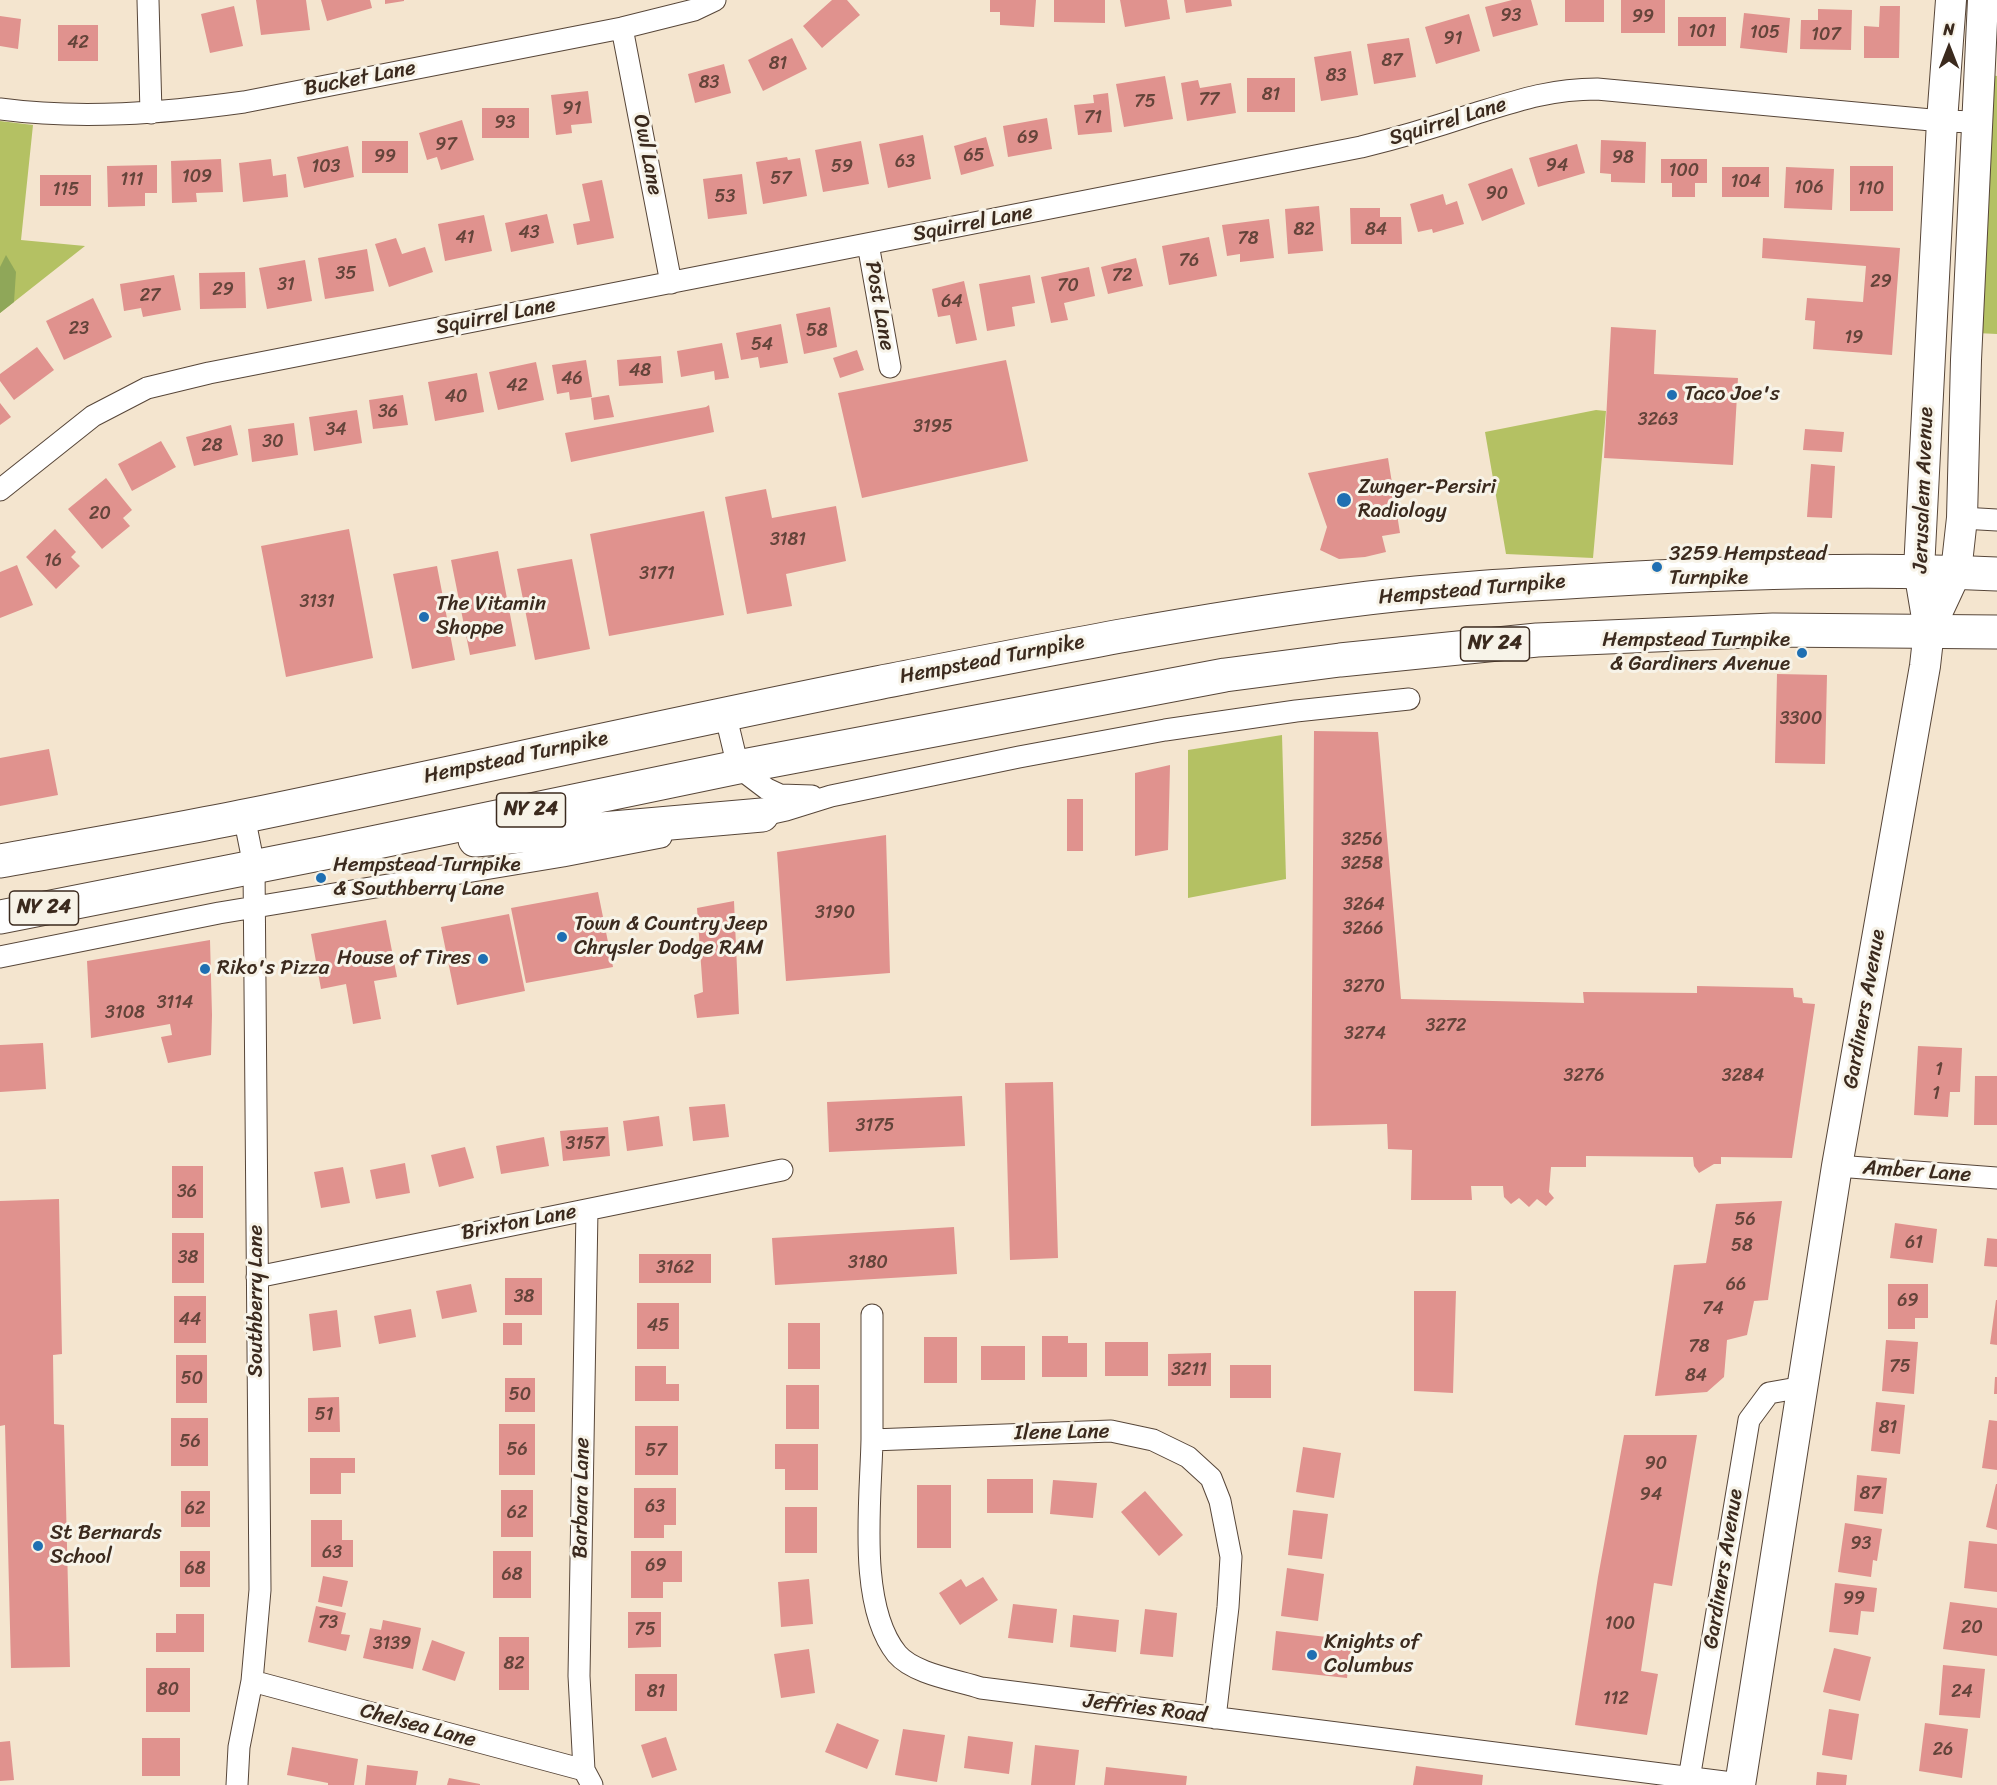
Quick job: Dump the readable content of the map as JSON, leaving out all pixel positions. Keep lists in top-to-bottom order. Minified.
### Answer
{"streets":{"main road":["Jerusalem Avenue","Hempstead Turnpike","NY 24","Gardiners Avenue"],"street":["Bucket Lane","Squirrel Lane","Owl Lane","Post Lane","Amber Lane","Brixton Lane","Southberry Lane","Ilene Lane","Barbara Lane","Jeffries Road","Chelsea Lane"]},"crossings":[["Bucket Lane","Owl Lane"],["Squirrel Lane","Owl Lane"],["Squirrel Lane","Post Lane"],["Squirrel Lane","Jerusalem Avenue"],["Jerusalem Avenue","Hempstead Turnpike"],["Jerusalem Avenue","NY 24"],["Jerusalem Avenue","Gardiners Avenue"],["Hempstead Turnpike","Southberry Lane"],["NY 24","Gardiners Avenue"],["NY 24","Southberry Lane"],["Gardiners Avenue","Amber Lane"],["Gardiners Avenue","Jeffries Road"],["Brixton Lane","Southberry Lane"],["Brixton Lane","Barbara Lane"],["Southberry Lane","Chelsea Lane"],["Ilene Lane","Jeffries Road"],["Barbara Lane","Chelsea Lane"]],"places":["Taco Joe's","Zwnger-Persiri Radiology","3259 Hempstead Turnpike","The Vitamin Shoppe","Hempstead Turnpike & Gardiners Avenue","Hempstead Turnpike & Southberry Lane","Town & Country Jeep Chrysler Dodge RAM","House of Tires","Riko's Pizza","St Bernards School","Knights of Columbus"],"house_numbers":["93","99","101","105","107","91","42","87","81","83","83","81","77","75","91","71","93","69","97","65","99","98","63","94","103","59","100","109","57","111","104","106","110","115","90","53","82","84","43","41","78","76","35","72","29","31","70","29","27","64","23","58","19","54","48","46","42","40","36","3263","3195","34","30","28","20","3181","16","3171","3131","3300","3256","3258","3264","3190","3266","3270","3114","3108","3272","3274","1","3276","3284","1","3175","3157","36","56","61","58","38","3180","3162","66","38","69","74","44","45","78","75","3211","84","50","50","51","81","56","56","57","90","87","94","63","62","62","93","63","69","68","68","99","73","100","20","75","3139","82","80","81","24","112","26"],"north":"top"}
